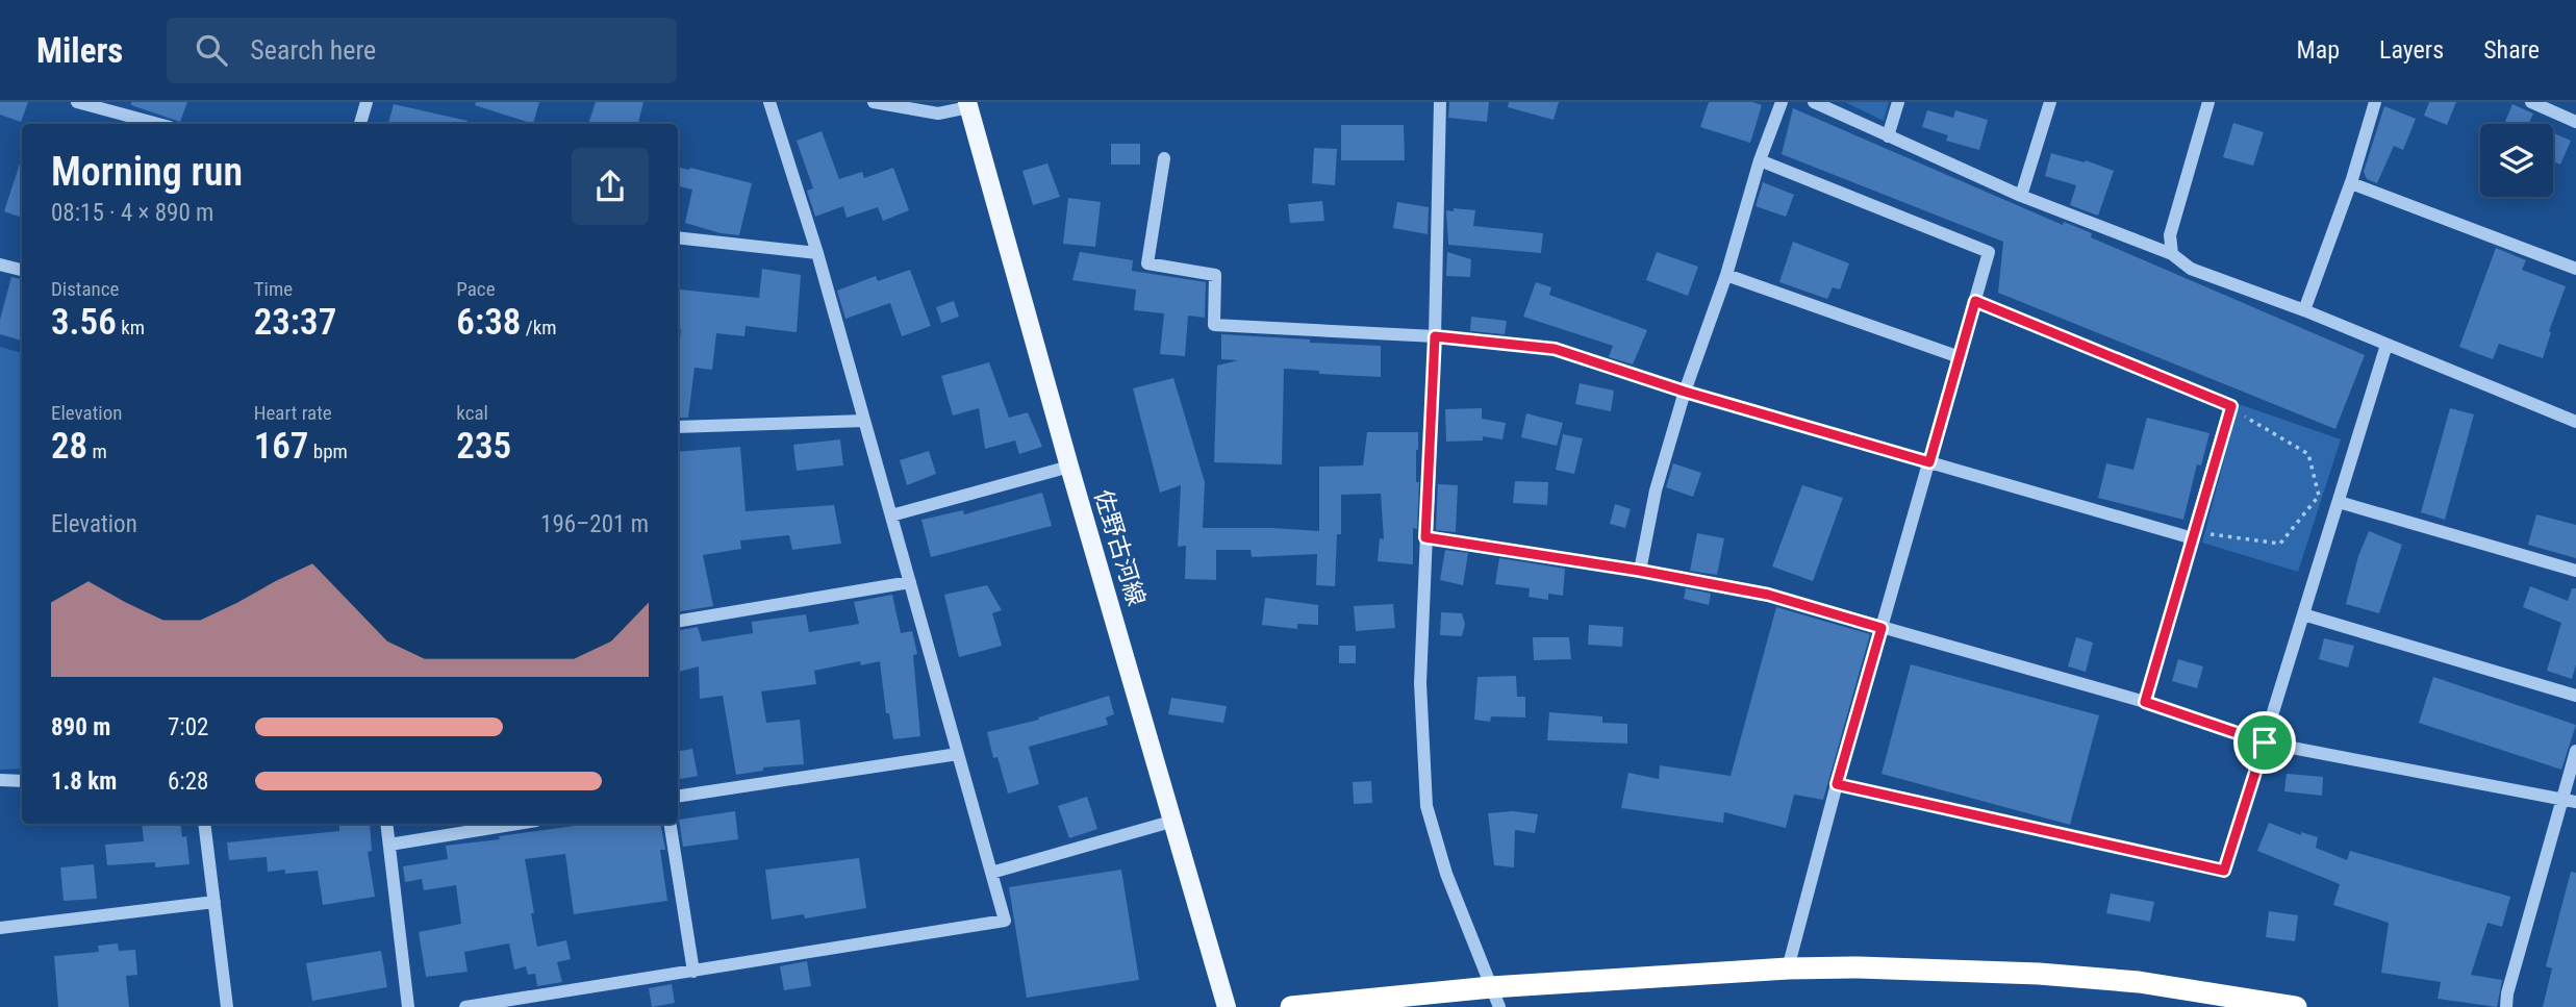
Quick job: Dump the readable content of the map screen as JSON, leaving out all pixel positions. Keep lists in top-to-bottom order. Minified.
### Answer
{"streets":{"main road":["佐野古河線"]},"page":{"header":"Milers","search":"Search here","nav":["Map","Layers","Share"],"heading":["Morning run","08:15 · 4 × 890 m"],"stats":[["Distance","3.56 km"],["Time","23:37"],["Pace","6:38 /km"],["Elevation","28 m"],["Heart rate","167 bpm"],["kcal","235"]],"chart":["Elevation","196–201 m"],"list":[{"name":"890 m","note":"7:02"},{"name":"1.8 km","note":"6:28"}]}}
